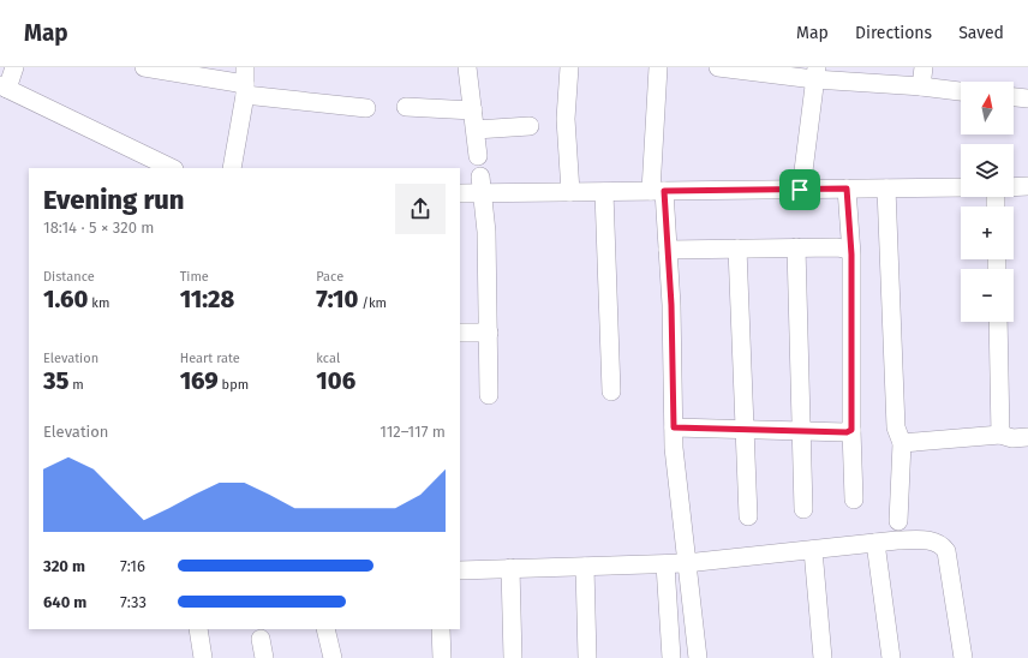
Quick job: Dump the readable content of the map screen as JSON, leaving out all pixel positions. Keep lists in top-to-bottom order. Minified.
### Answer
{"north":"top","page":{"header":"Map","nav":["Map","Directions","Saved"],"map_buttons":["+","−"],"heading":["Evening run","18:14 · 5 × 320 m"],"stats":[["Distance","1.60 km"],["Time","11:28"],["Pace","7:10 /km"],["Elevation","35 m"],["Heart rate","169 bpm"],["kcal","106"]],"chart":["Elevation","112–117 m"],"list":[{"name":"320 m","note":"7:16"},{"name":"640 m","note":"7:33"}]}}
